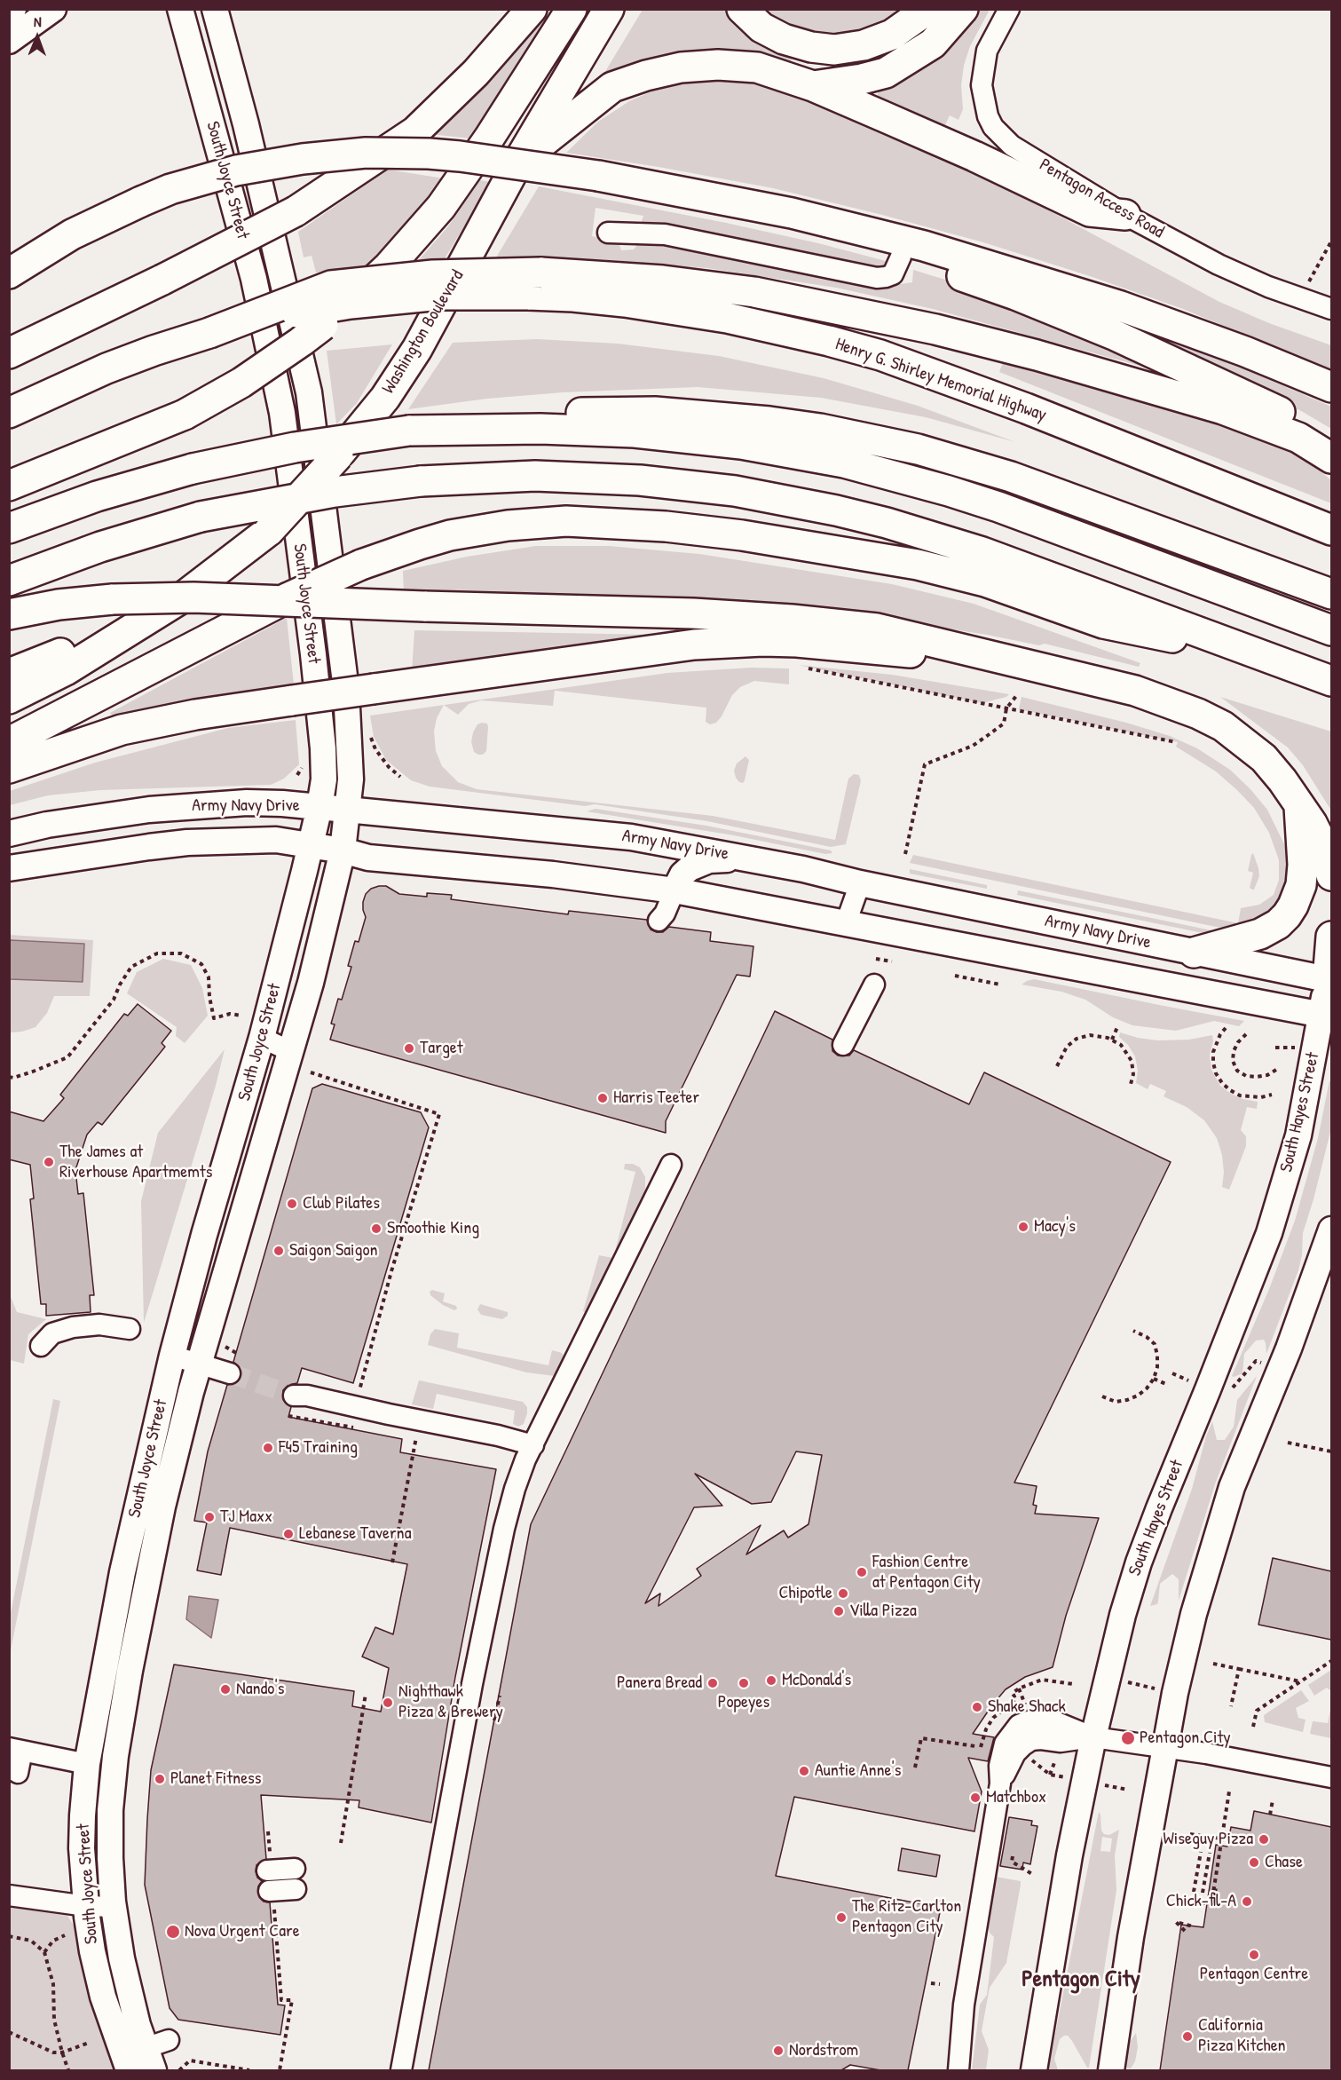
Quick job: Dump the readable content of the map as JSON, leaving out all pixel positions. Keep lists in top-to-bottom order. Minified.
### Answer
{"streets":{"highway":["Washington Boulevard","Henry G. Shirley Memorial Highway"],"main road":["South Joyce Street","Army Navy Drive","South Hayes Street"],"street":["Pentagon Access Road"]},"crossings":[["South Joyce Street","Army Navy Drive"],["Army Navy Drive","South Hayes Street"]],"districts":["Pentagon City"],"places":["Target","Harris Teeter","The James at Riverhouse Apartmemts","Club Pilates","Macy's","Smoothie King","Saigon Saigon","F45 Training","TJ Maxx","Lebanese Taverna","Fashion Centre at Pentagon City","Chipotle","Villa Pizza","McDonald's","Panera Bread","Popeyes","Nando's","Nighthawk Pizza & Brewery","Shake Shack","Pentagon City","Auntie Anne's","Planet Fitness","Matchbox","Wiseguy Pizza","Chase","Chick-fil-A","The Ritz-Carlton Pentagon City","Nova Urgent Care","Pentagon Centre","California Pizza Kitchen","Nordstrom"],"north":"top"}
